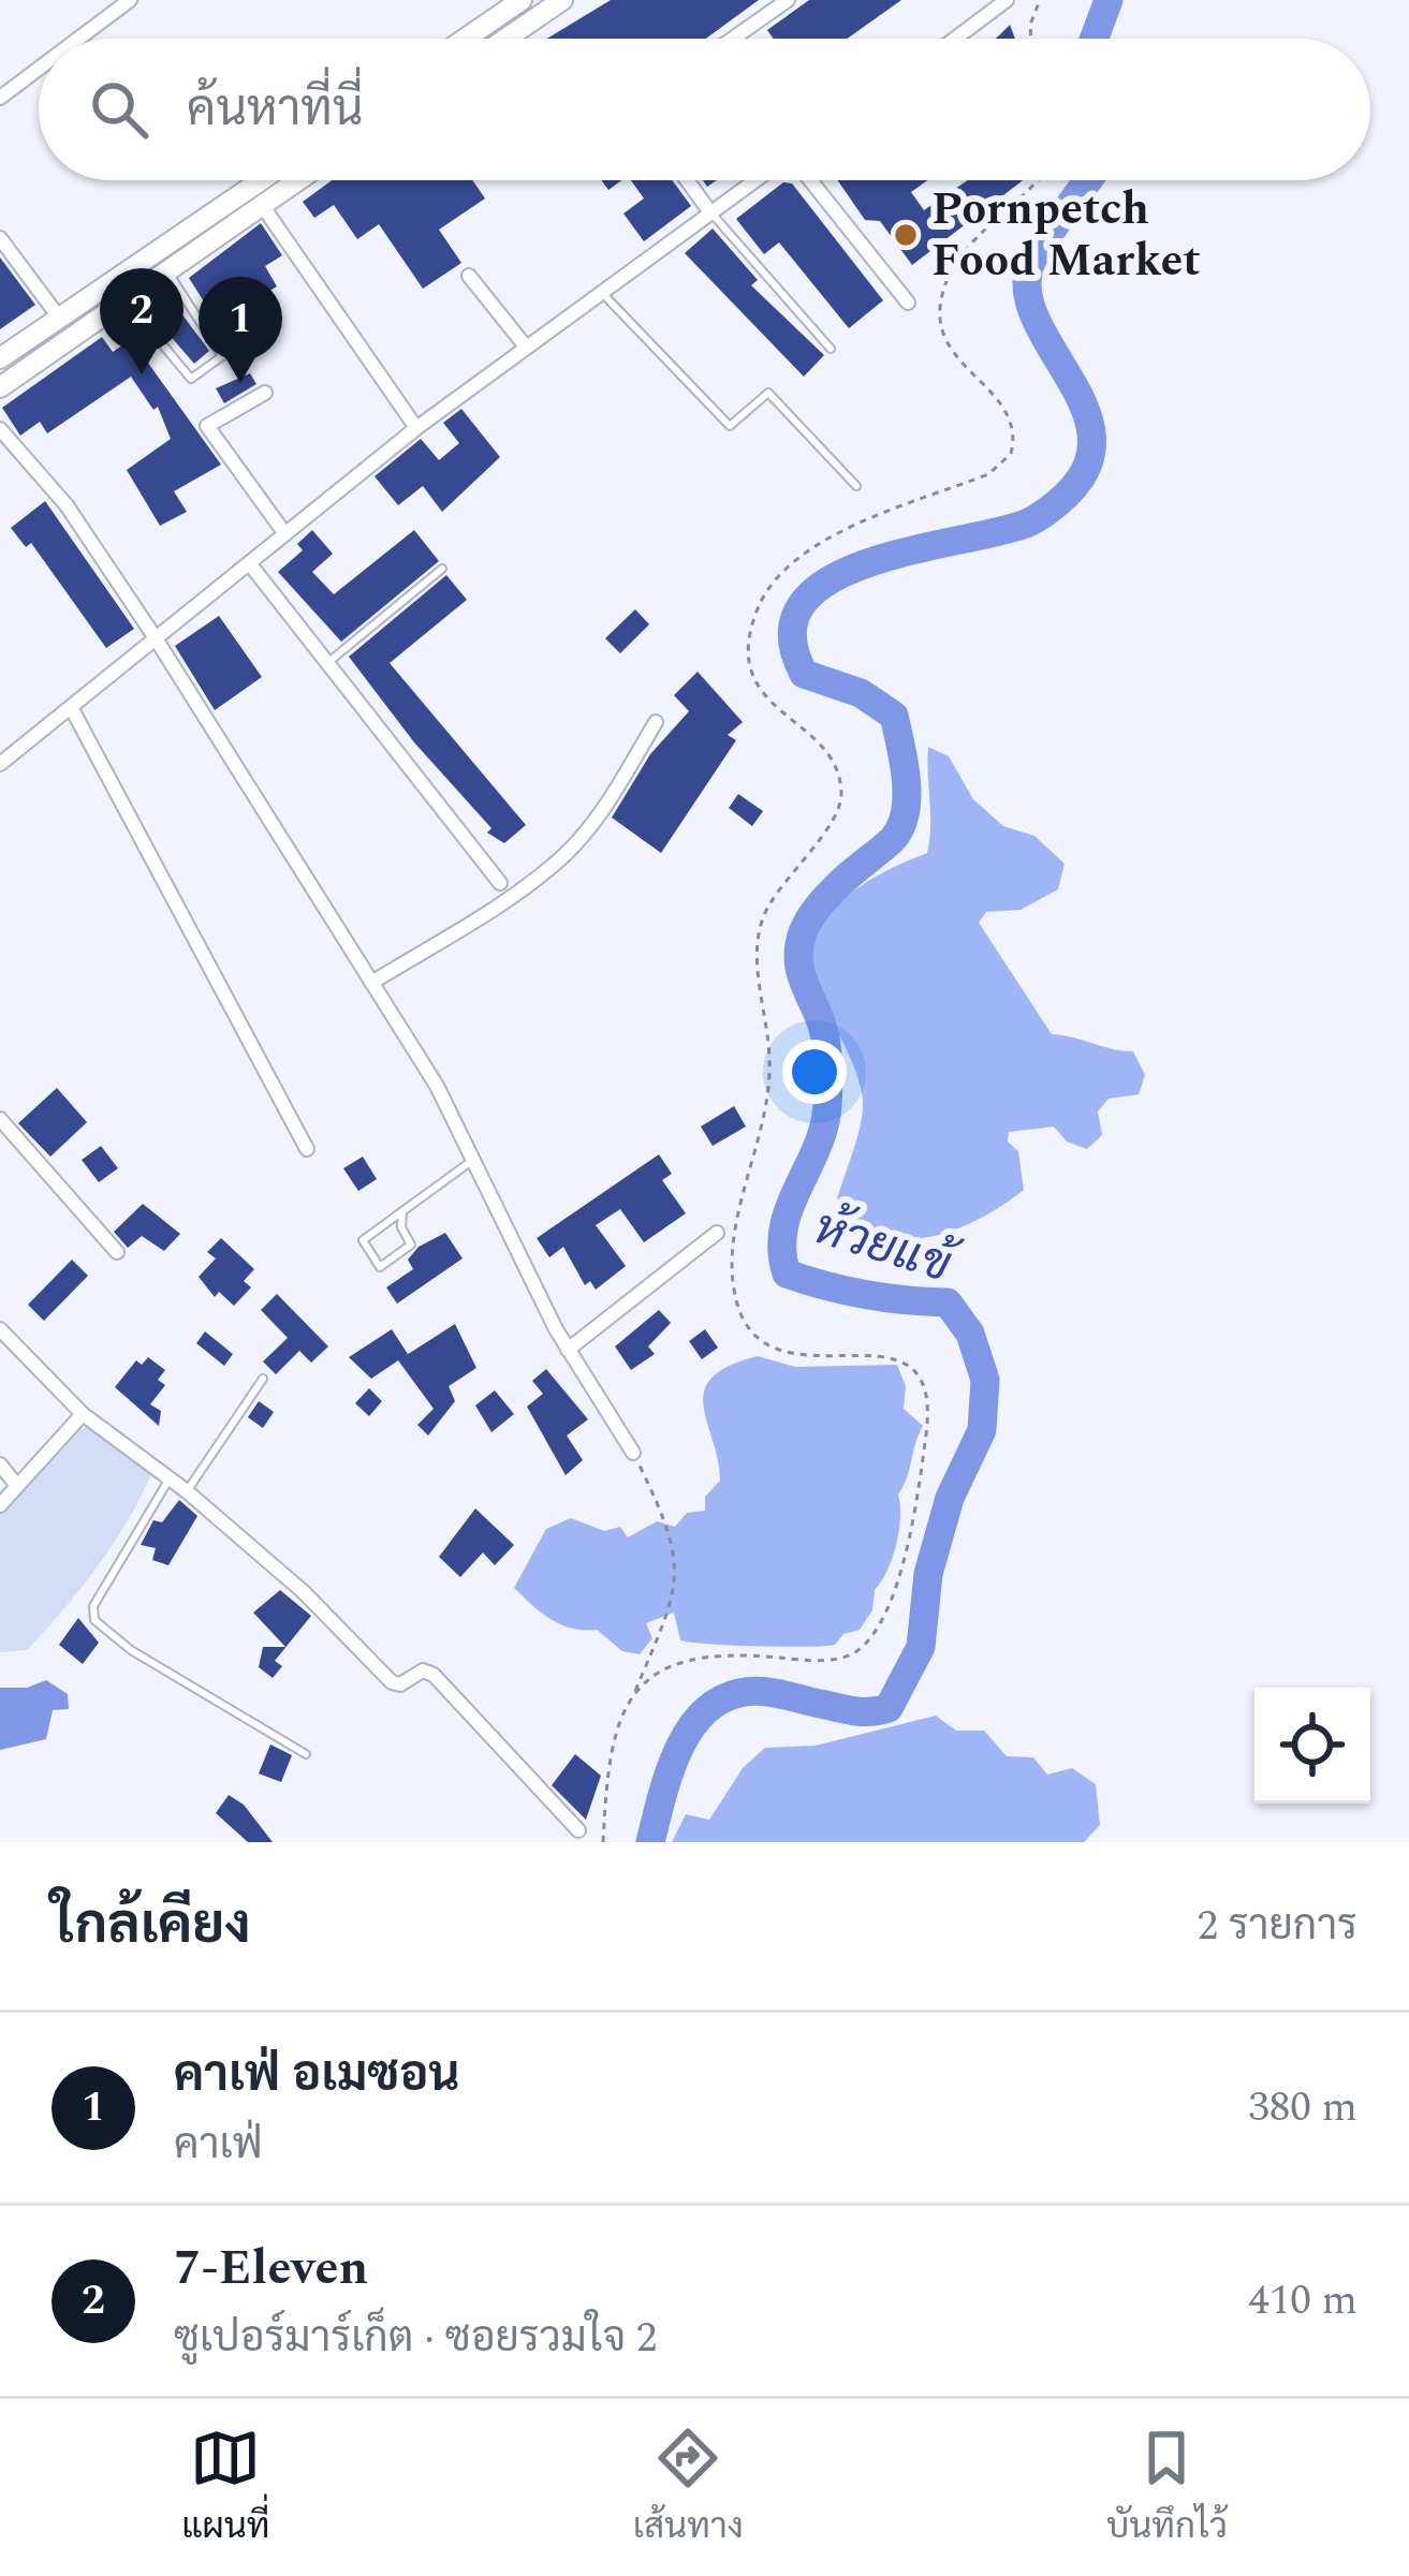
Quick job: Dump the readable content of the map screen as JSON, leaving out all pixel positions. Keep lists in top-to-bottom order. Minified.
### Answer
{"water":["ห้วยแข้"],"places":["Pornpetch Food Market"],"page":{"search":"ค้นหาที่นี่","pins":["2","1"],"heading":["ใกล้เคียง","2 รายการ"],"list":[{"mark":"1","name":"คาเฟ่ อเมซอน","note":"คาเฟ่","value":"380 m"},{"mark":"2","name":"7-Eleven","note":"ซูเปอร์มาร์เก็ต · ซอยรวมใจ 2","value":"410 m"}],"nav":["แผนที่","เส้นทาง","บันทึกไว้"]}}
